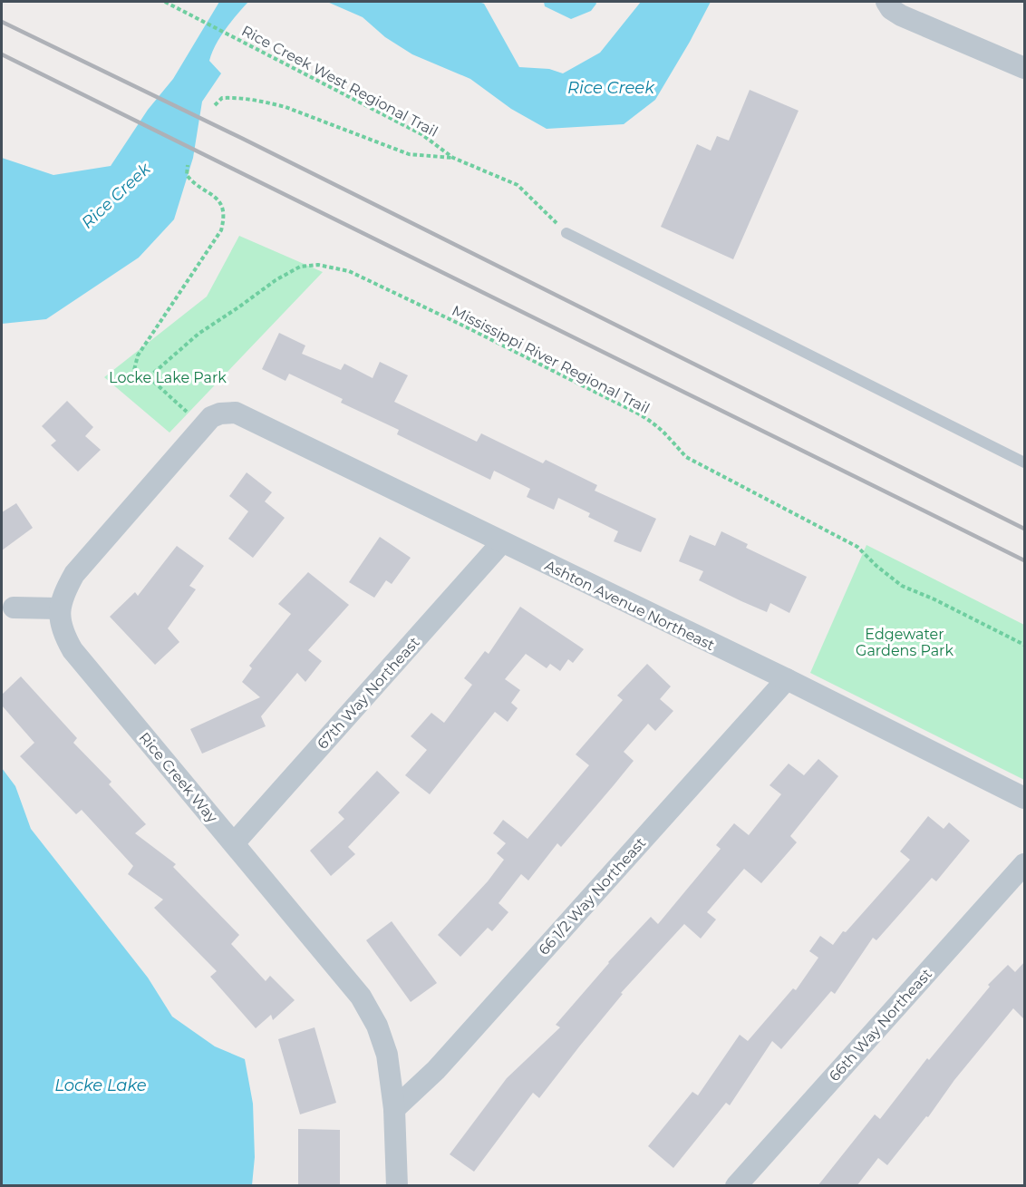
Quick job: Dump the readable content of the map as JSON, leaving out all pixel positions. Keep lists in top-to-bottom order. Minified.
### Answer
{"streets":{"street":["Ashton Avenue Northeast","67th Way Northeast","Rice Creek Way","66 1/2 Way Northeast","66th Way Northeast"],"path":["Rice Creek West Regional Trail","Mississippi River Regional Trail"]},"crossings":[["Ashton Avenue Northeast","67th Way Northeast"],["Ashton Avenue Northeast","66 1/2 Way Northeast"],["67th Way Northeast","Rice Creek Way"],["Rice Creek Way","66 1/2 Way Northeast"]],"water":["Rice Creek","Locke Lake"],"parks":["Locke Lake Park","Edgewater Gardens Park"]}
